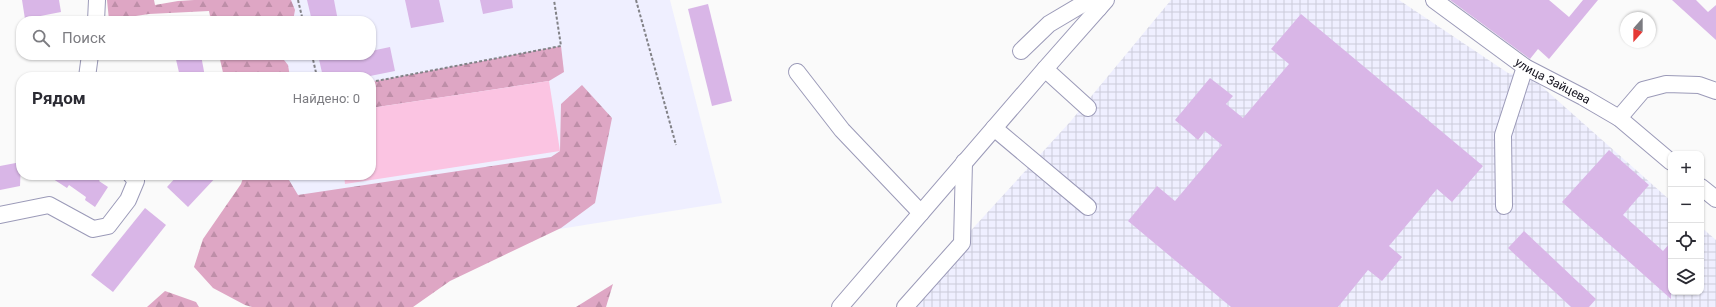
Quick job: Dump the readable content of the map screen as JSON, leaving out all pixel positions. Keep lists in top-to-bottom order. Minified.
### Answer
{"streets":{"street":["улица Зайцева"]},"north":"bottom","page":{"search":"Поиск","heading":["Рядом","Найдено: 0"],"map_buttons":["+","−"]}}
